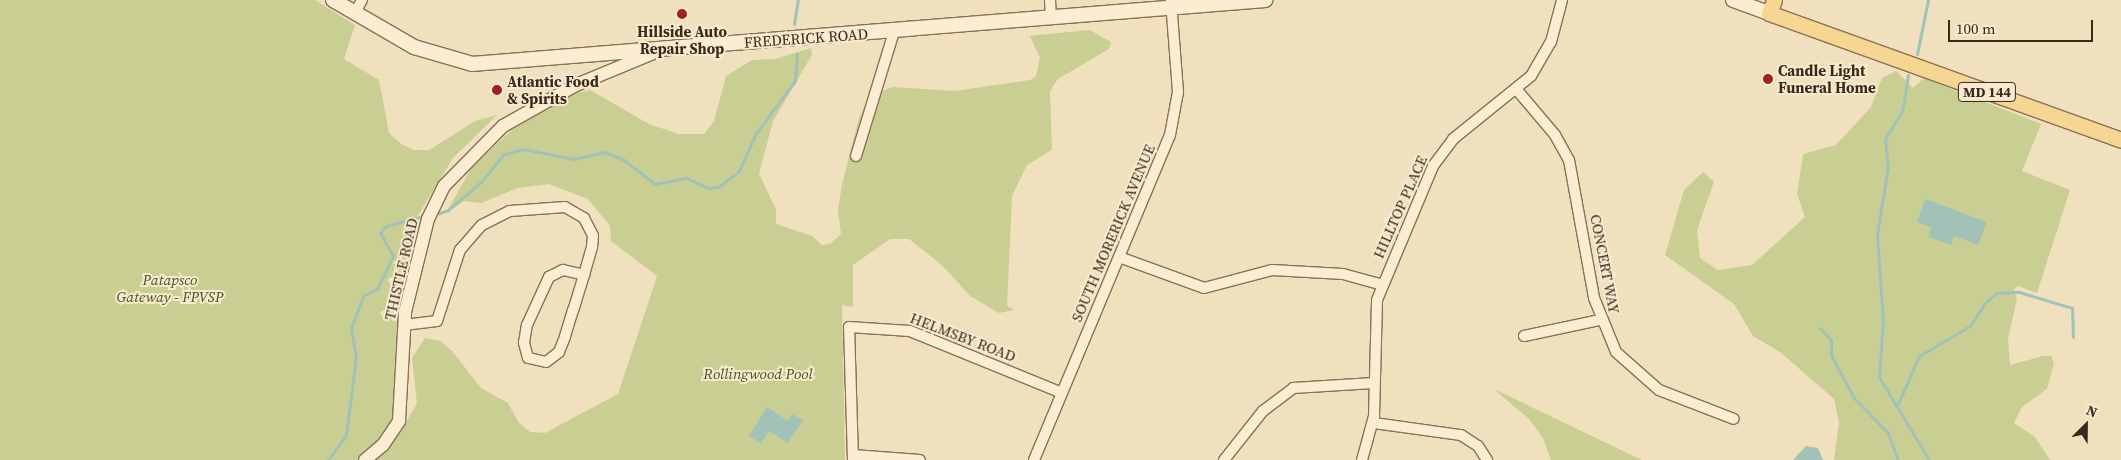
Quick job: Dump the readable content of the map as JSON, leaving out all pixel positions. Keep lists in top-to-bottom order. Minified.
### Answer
{"streets":{"main road":["FREDERICK ROAD","MD 144"],"street":["HILLTOP PLACE","SOUTH MORERICK AVENUE","CONCERT WAY","THISTLE ROAD","HELMSBY ROAD"]},"crossings":[["FREDERICK ROAD","SOUTH MORERICK AVENUE"],["FREDERICK ROAD","THISTLE ROAD"],["HILLTOP PLACE","CONCERT WAY"],["SOUTH MORERICK AVENUE","HELMSBY ROAD"]],"parks":["Patapsco Gateway - FPVSP","Rollingwood Pool"],"places":["Hillside Auto Repair Shop","Candle Light Funeral Home","Atlantic Food & Spirits"],"scale_bar":"100 m","north":"top right"}
